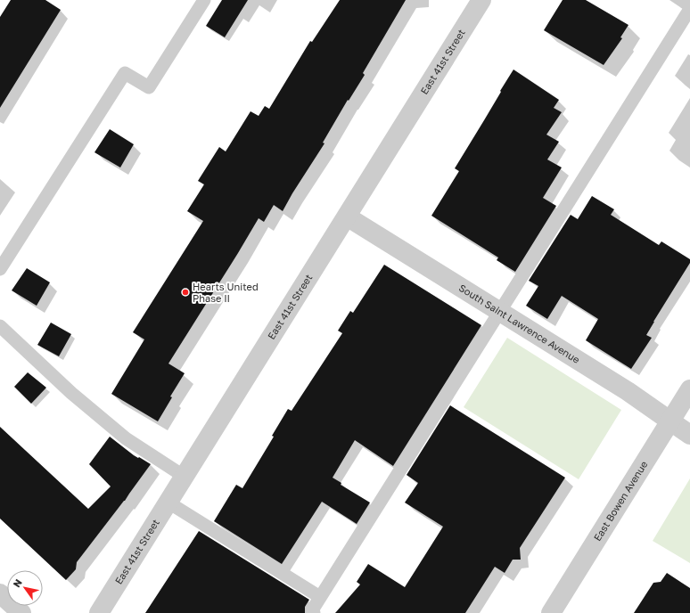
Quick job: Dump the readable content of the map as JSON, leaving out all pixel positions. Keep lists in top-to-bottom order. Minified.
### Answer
{"streets":{"street":["East 41st Street","South Saint Lawrence Avenue","East Bowen Avenue"]},"crossings":[["East 41st Street","South Saint Lawrence Avenue"],["South Saint Lawrence Avenue","East Bowen Avenue"]],"places":["Hearts United Phase II"],"north":"top left"}
